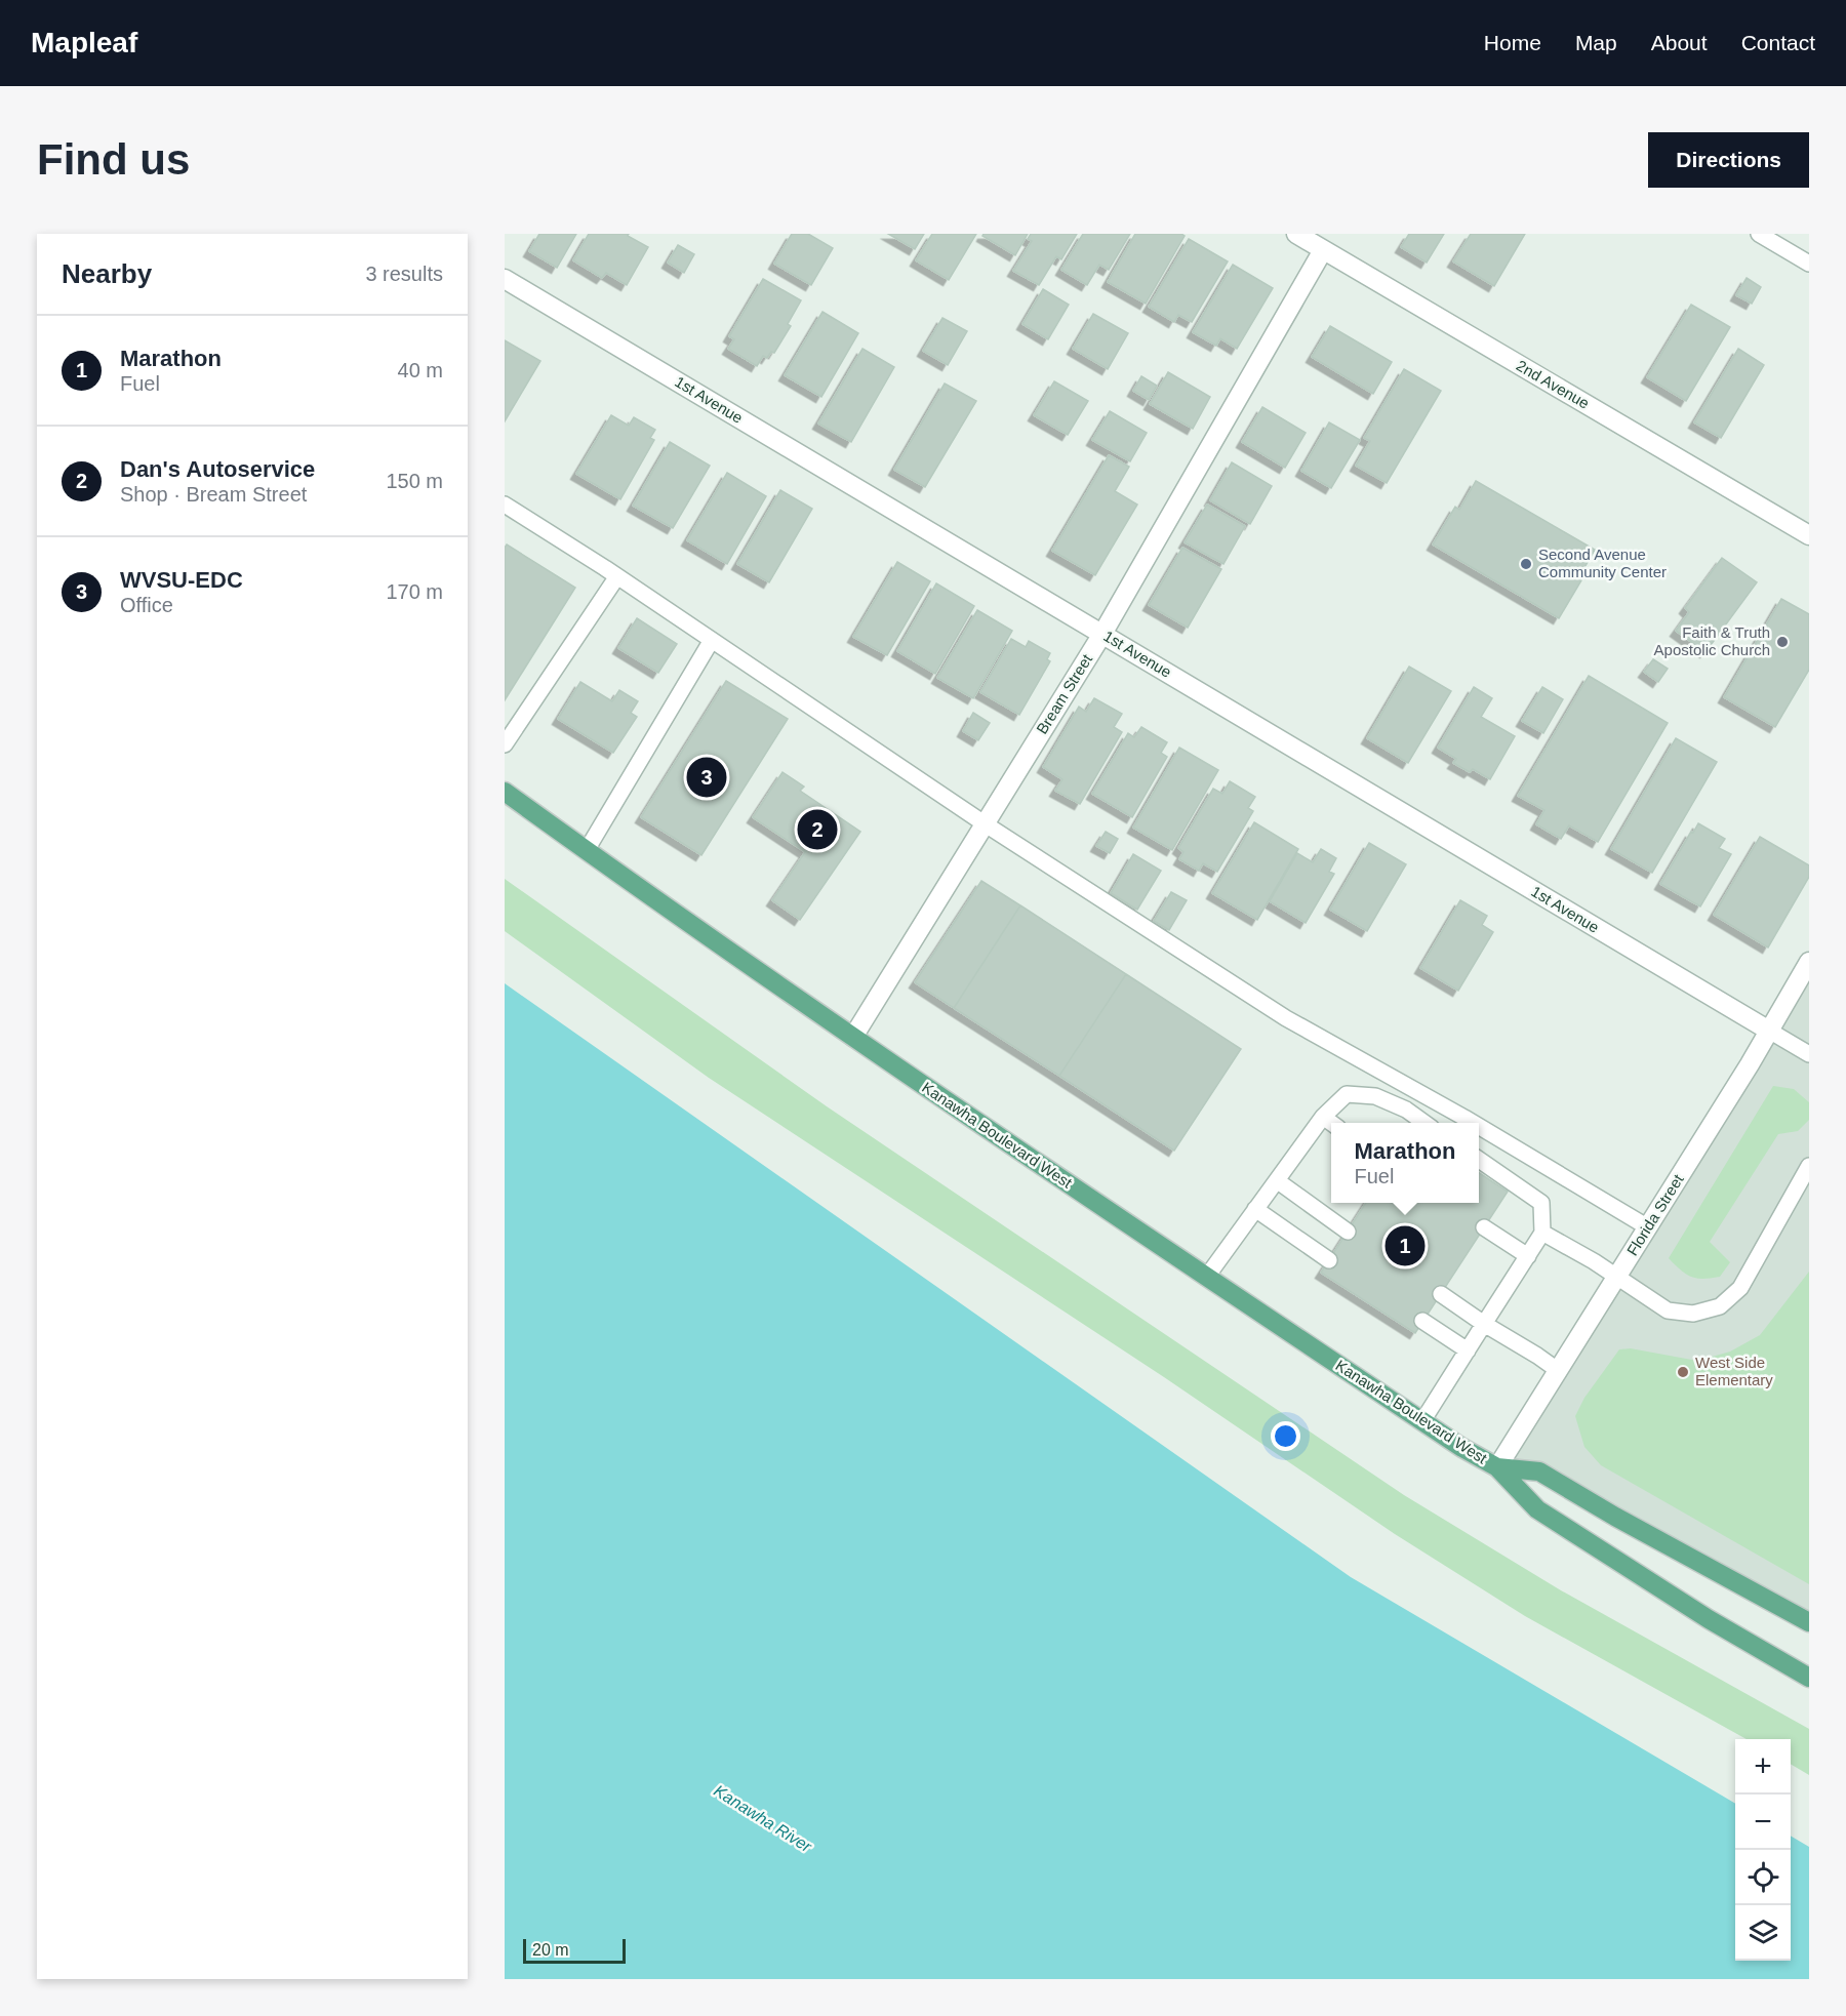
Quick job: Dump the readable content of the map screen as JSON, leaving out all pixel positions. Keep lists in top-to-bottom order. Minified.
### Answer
{"streets":{"main road":["Kanawha Boulevard West"],"street":["2nd Avenue","1st Avenue","Bream Street","Florida Street"]},"crossings":[["2nd Avenue","Bream Street"],["1st Avenue","Bream Street"],["1st Avenue","Florida Street"],["Bream Street","Kanawha Boulevard West"],["Kanawha Boulevard West","Florida Street"]],"water":["Kanawha River"],"places":["Second Avenue Community Center","Faith & Truth Apostolic Church","West Side Elementary"],"scale_bar":"20 m","page":{"header":"Mapleaf","nav":["Home","Map","About","Contact"],"buttons":"Directions","title":"Find us","heading":["Nearby","3 results"],"list":[{"mark":"1","name":"Marathon","note":"Fuel","value":"40 m"},{"mark":"2","name":"Dan's Autoservice","note":"Shop · Bream Street","value":"150 m"},{"mark":"3","name":"WVSU-EDC","note":"Office","value":"170 m"}],"pins":["3","2","1"],"popup":["Marathon","Fuel"],"map_buttons":["+","−"],"scale":"20 m"}}
